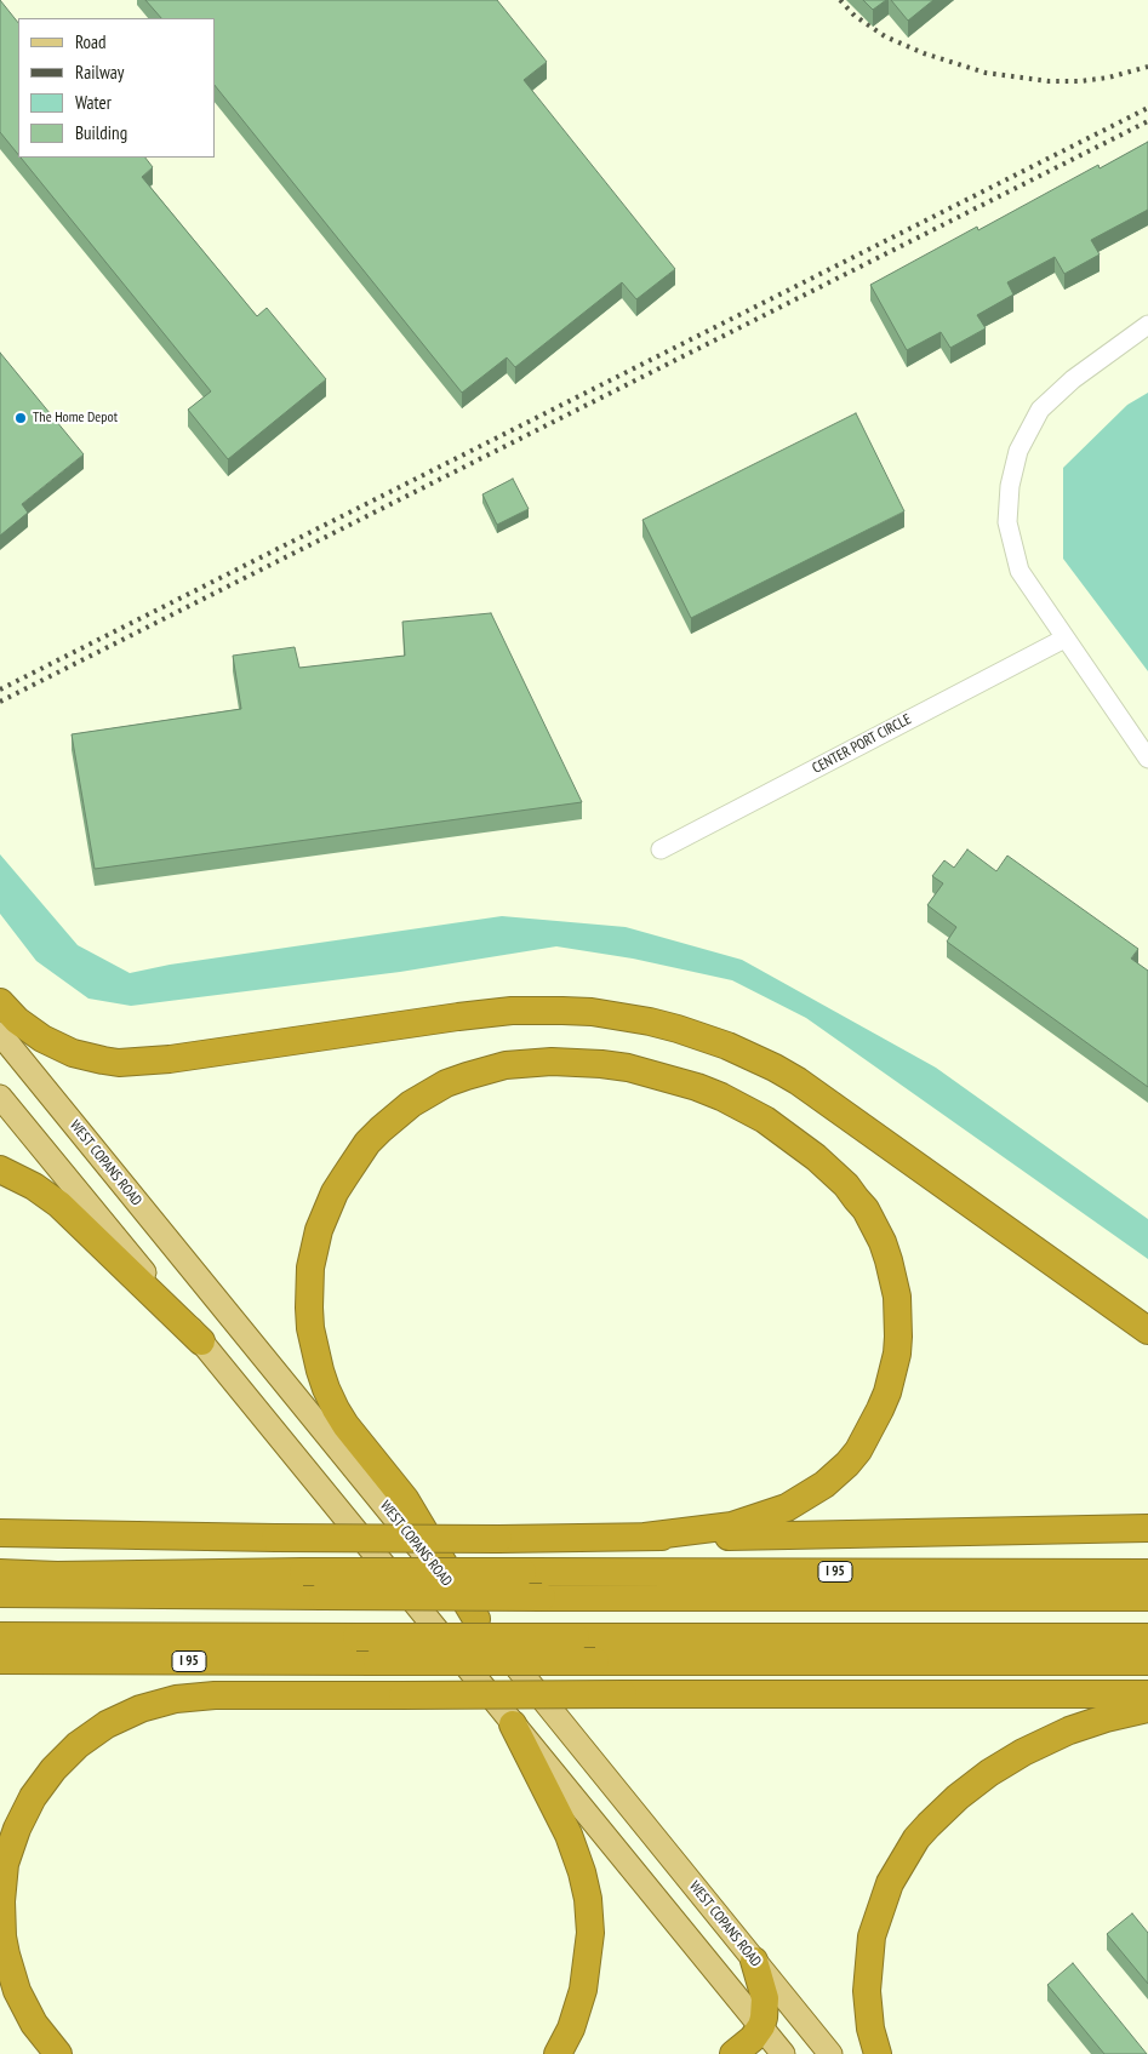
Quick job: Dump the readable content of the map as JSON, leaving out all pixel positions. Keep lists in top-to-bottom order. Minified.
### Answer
{"streets":{"highway":["I 95"],"main road":["WEST COPANS ROAD"],"street":["CENTER PORT CIRCLE"]},"places":["The Home Depot"],"legend":["Road","Railway","Water","Building"]}
